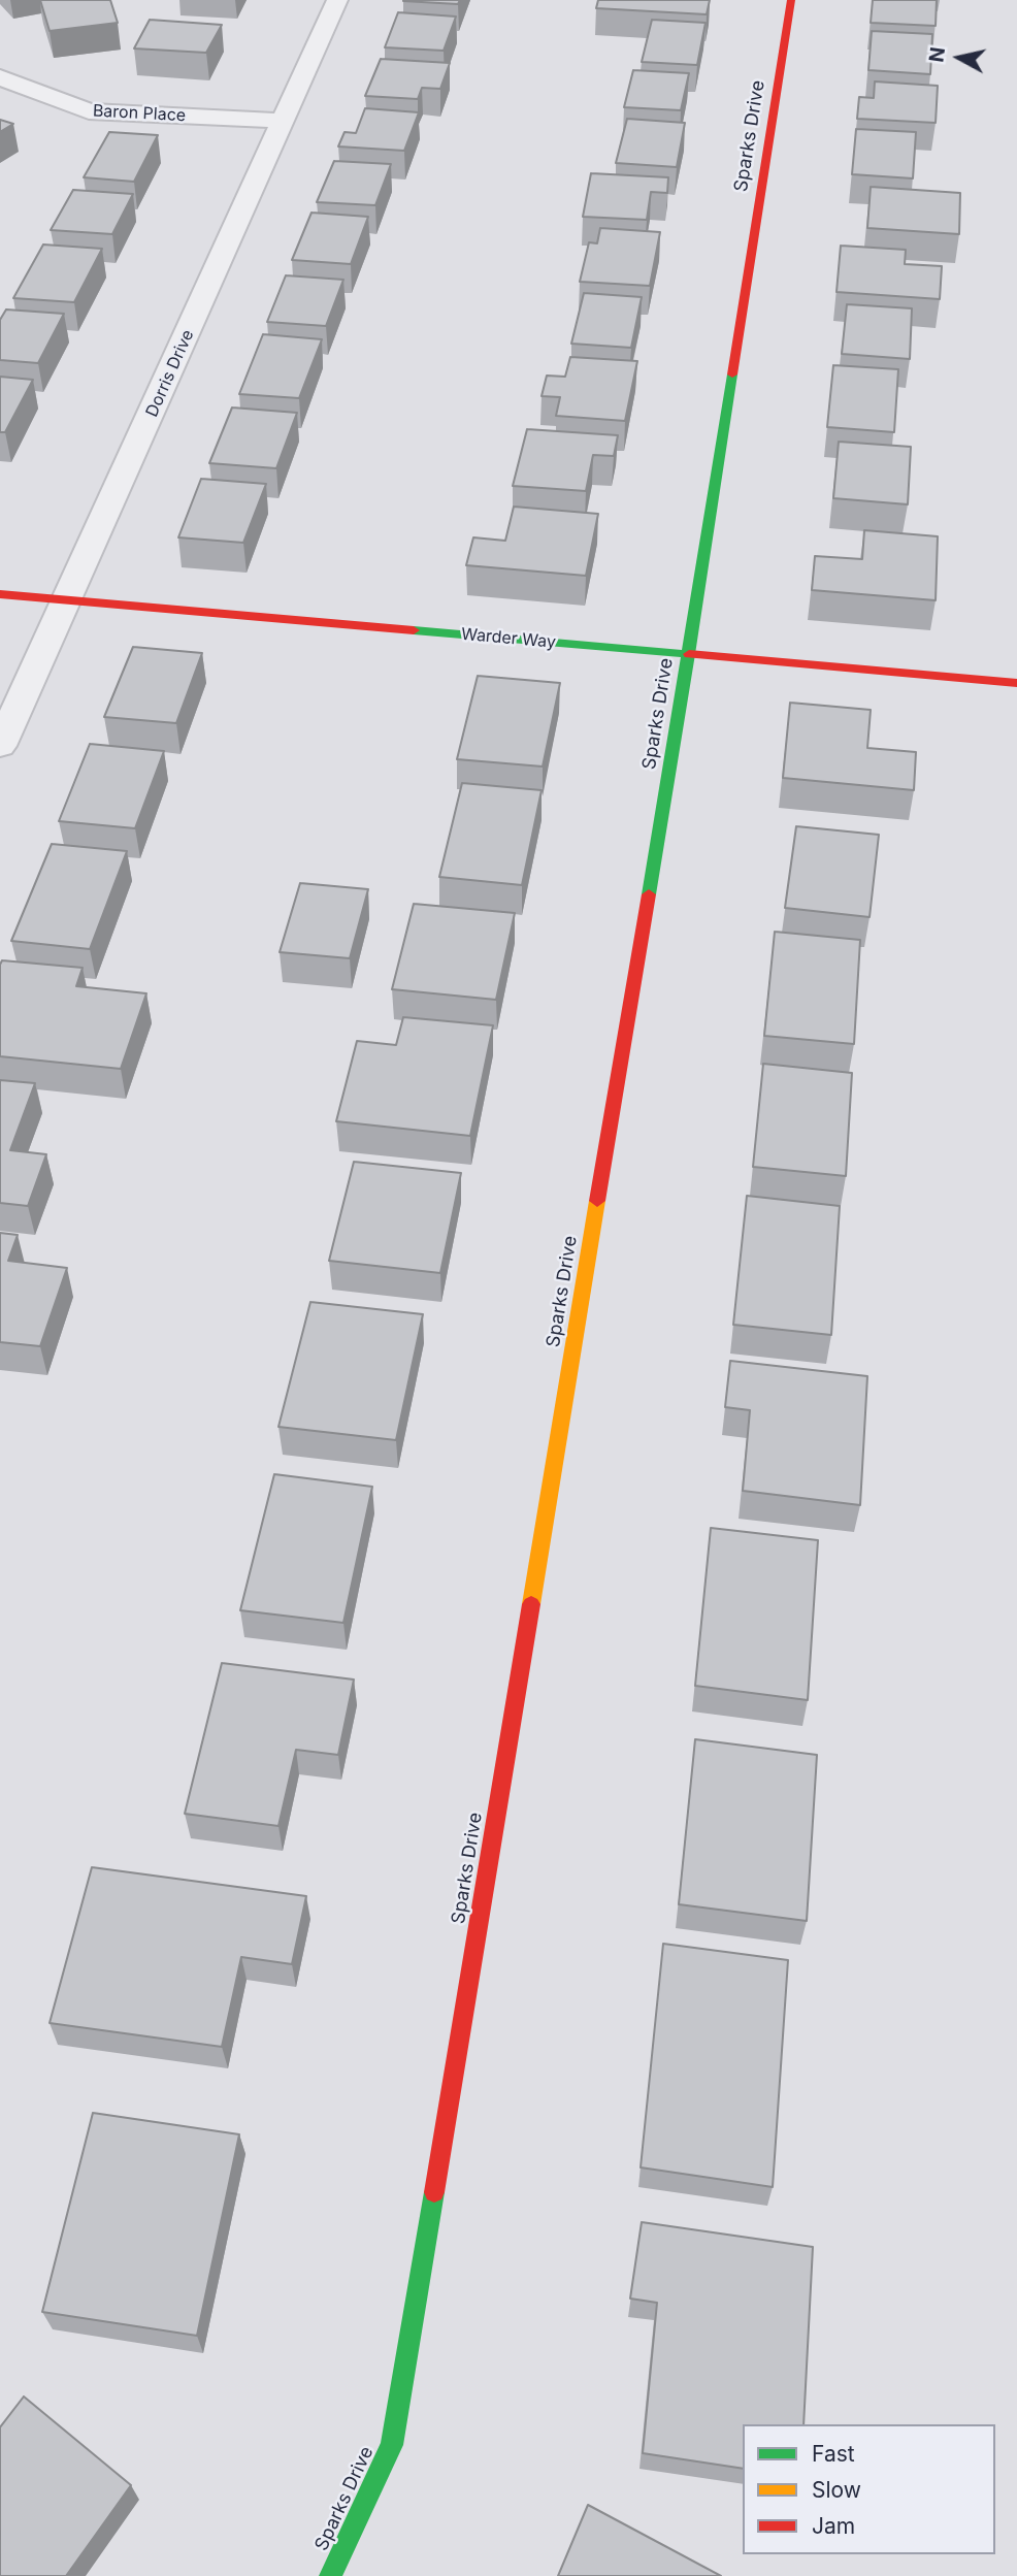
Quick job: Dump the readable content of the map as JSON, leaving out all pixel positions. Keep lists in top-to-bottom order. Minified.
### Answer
{"streets":{"street":["Baron Place","Sparks Drive","Dorris Drive","Warder Way"]},"crossings":[["Baron Place","Dorris Drive"],["Sparks Drive","Warder Way"],["Dorris Drive","Warder Way"]],"legend":["Fast","Slow","Jam"],"north":"left"}
